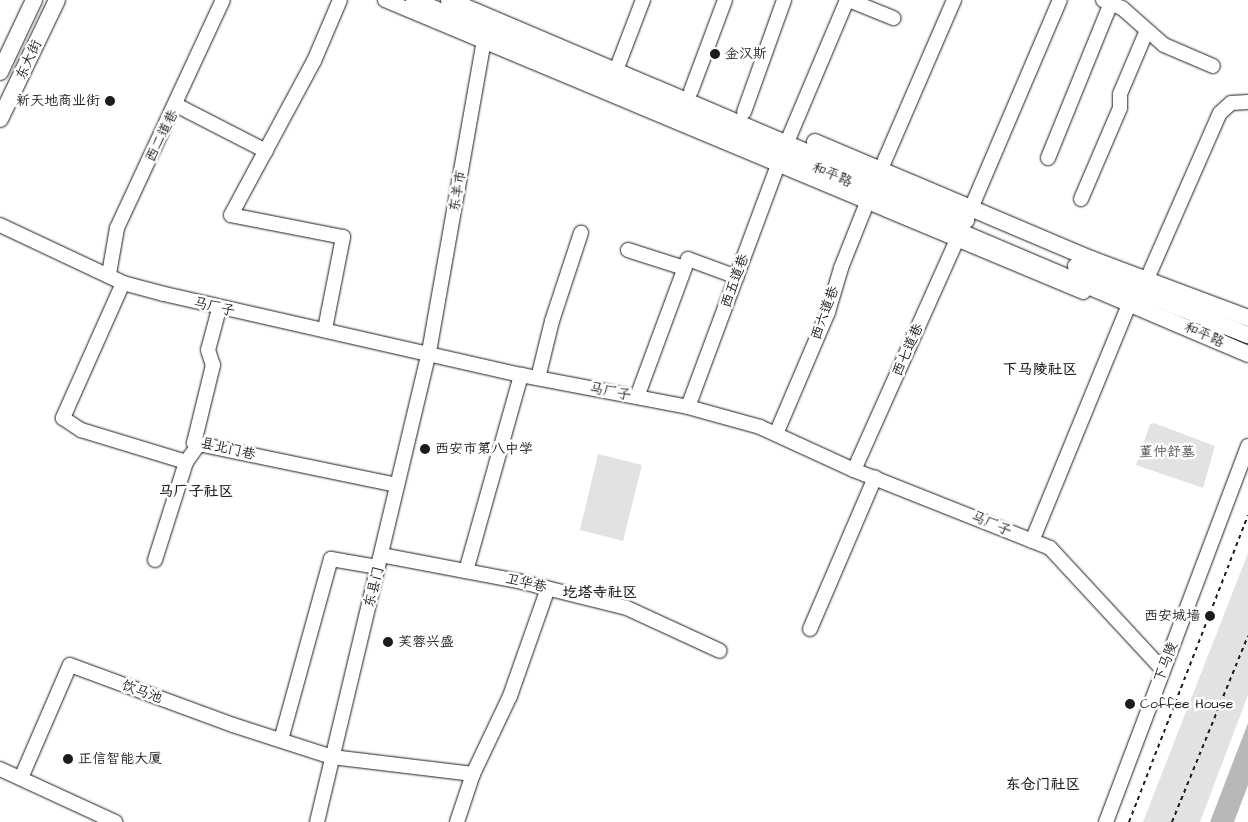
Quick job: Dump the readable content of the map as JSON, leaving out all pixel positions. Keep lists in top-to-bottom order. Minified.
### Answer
{"streets":{"main road":["东大街","和平路"],"street":["西二道巷","东羊市","西五道巷","马厂子","西六道巷","西七道巷","县北门巷","卫华巷","东县门","下马陵","饮马池"]},"crossings":[["西二道巷","马厂子"],["和平路","东羊市"],["和平路","西五道巷"],["和平路","西六道巷"],["和平路","西七道巷"],["东羊市","马厂子"],["东羊市","东县门"],["西五道巷","马厂子"],["马厂子","西六道巷"],["马厂子","西七道巷"],["马厂子","县北门巷"],["马厂子","东县门"],["马厂子","下马陵"],["县北门巷","东县门"],["卫华巷","东县门"],["卫华巷","饮马池"],["东县门","饮马池"]],"districts":["下马陵社区","马厂子社区","圪塔寺社区","东仓门社区"],"parks":["董仲舒墓"],"places":["金汉斯","新天地商业街","西安市第八中学","西安城墙","芙蓉兴盛","Coffee House","正信智能大厦"]}
